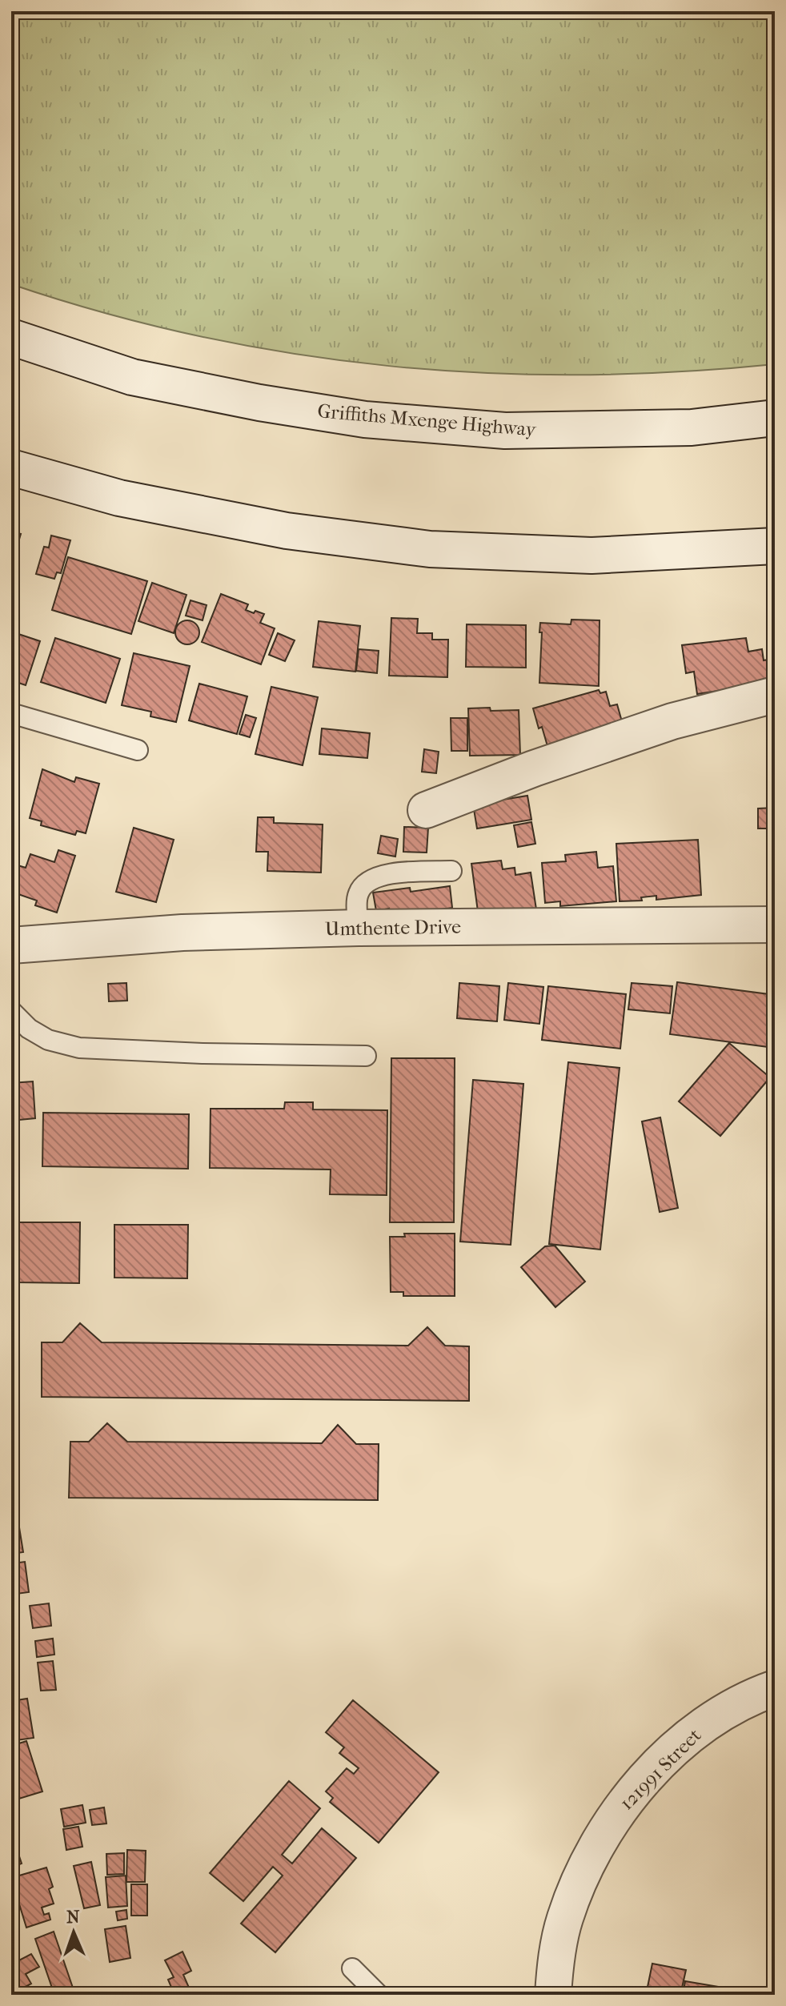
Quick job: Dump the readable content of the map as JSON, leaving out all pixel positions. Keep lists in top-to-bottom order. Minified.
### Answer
{"streets":{"street":["Griffiths Mxenge Highway","Umthente Drive","121991 Street"]},"north":"top"}
